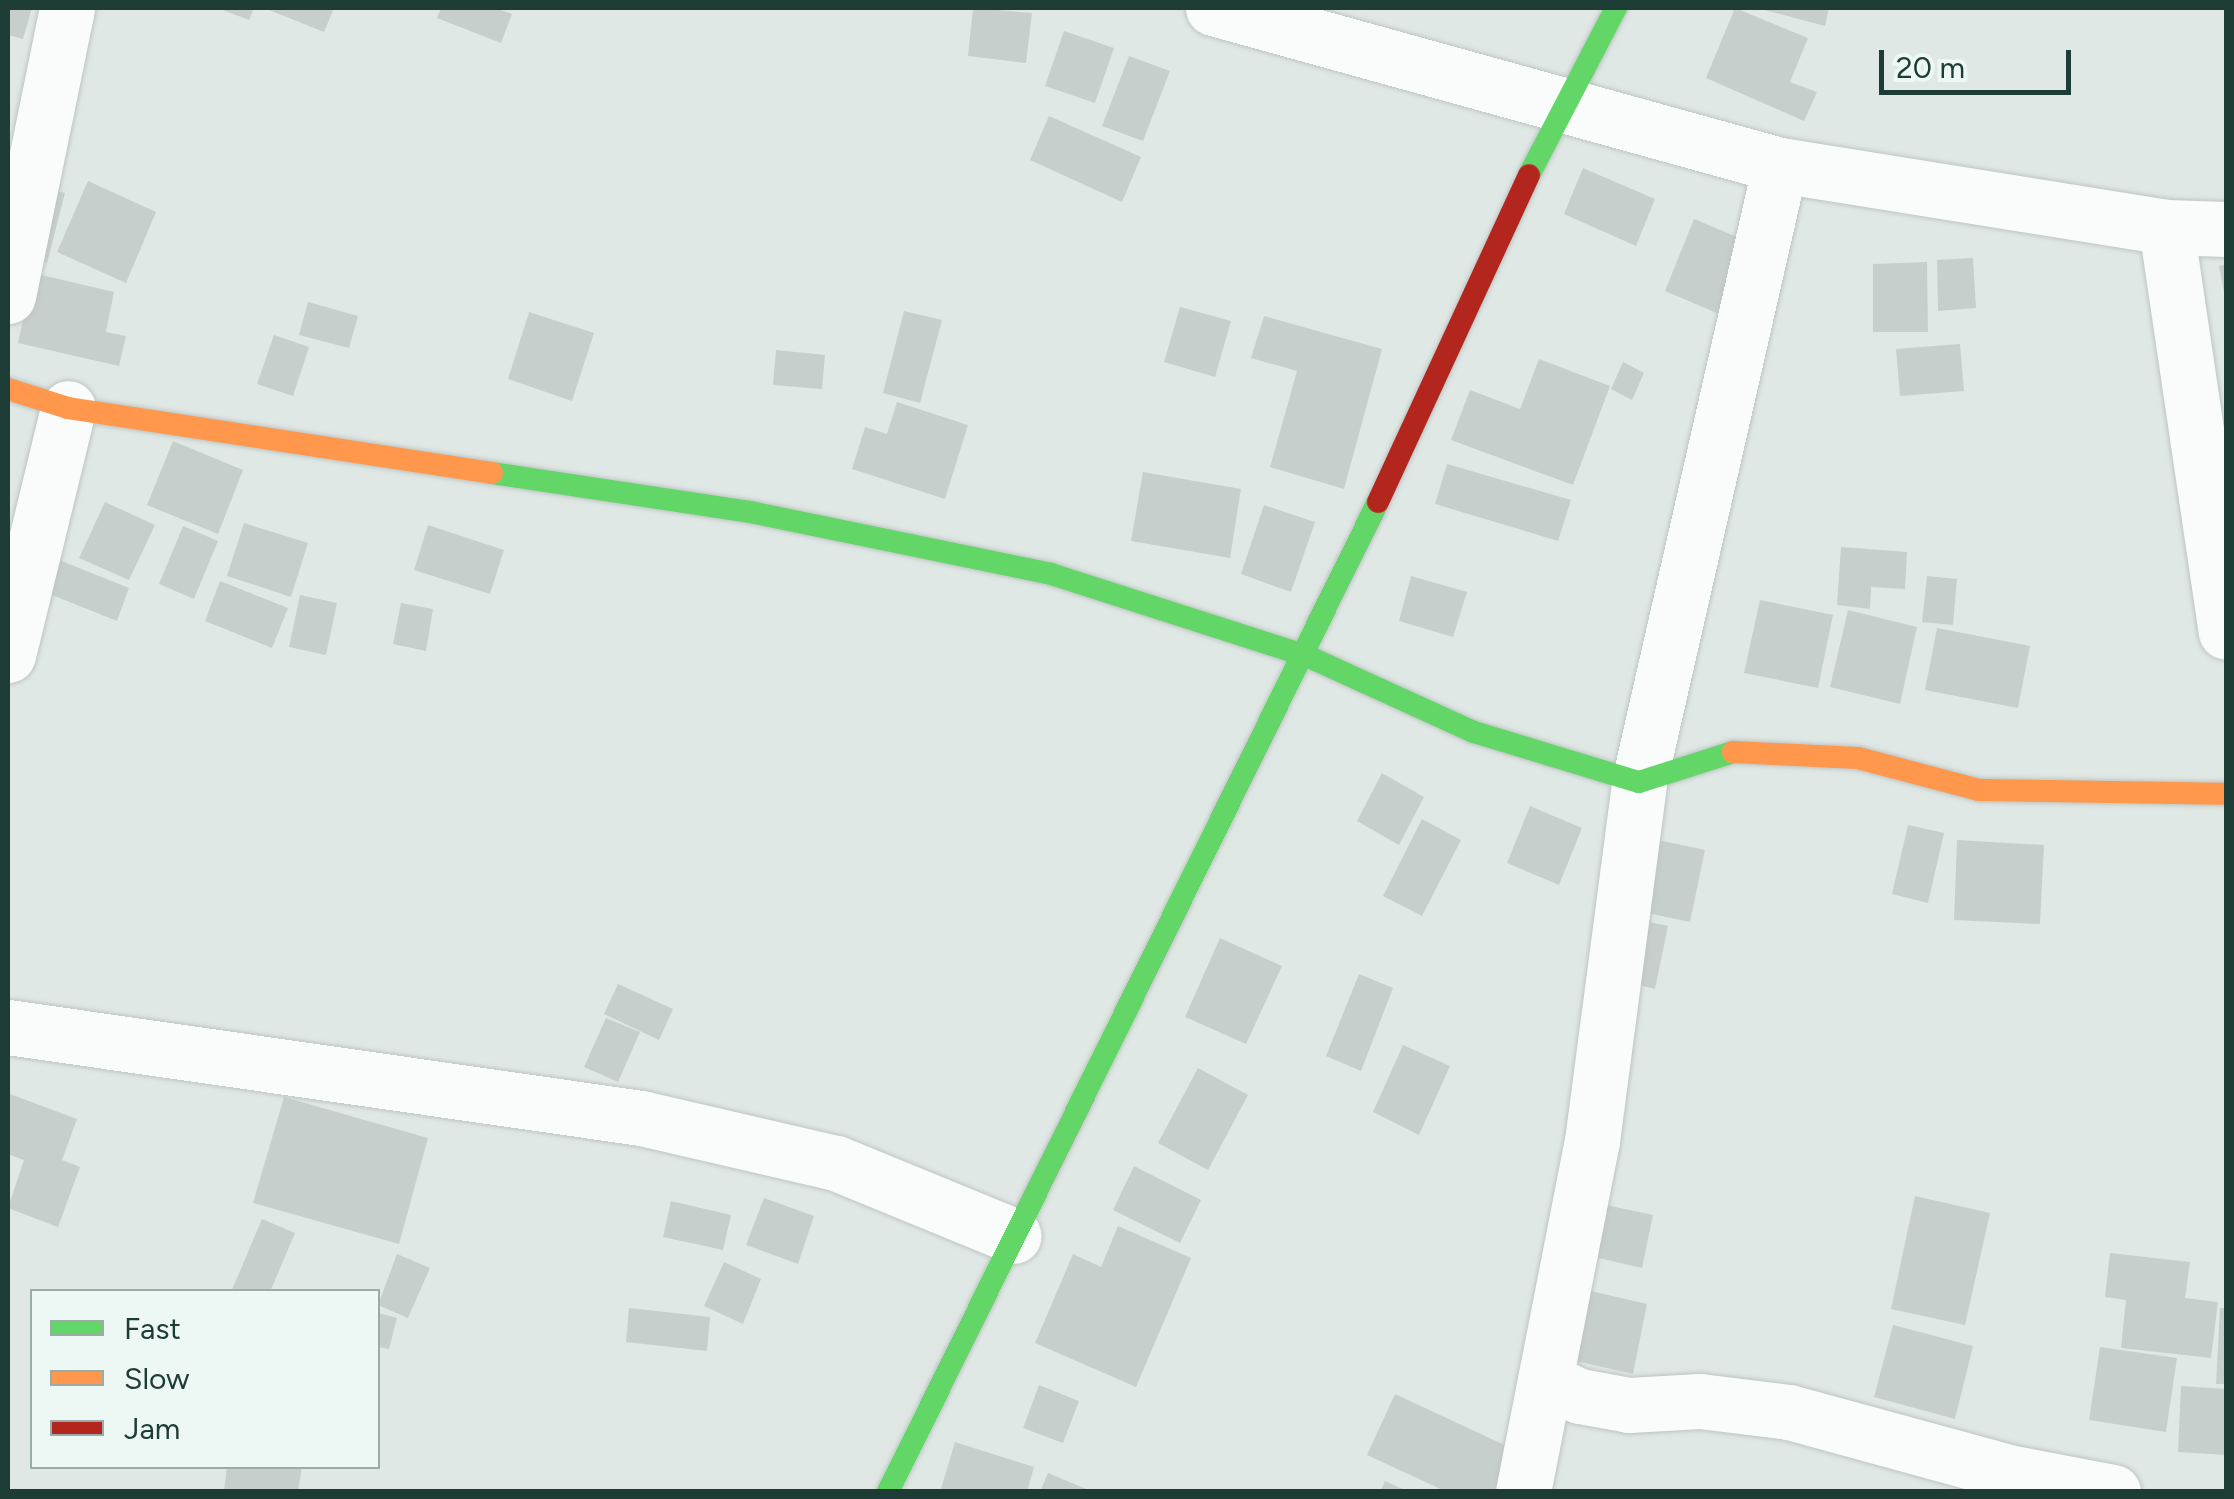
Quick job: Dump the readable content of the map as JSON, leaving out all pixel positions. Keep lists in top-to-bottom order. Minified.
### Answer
{"legend":["Fast","Slow","Jam"],"scale_bar":"20 m"}
